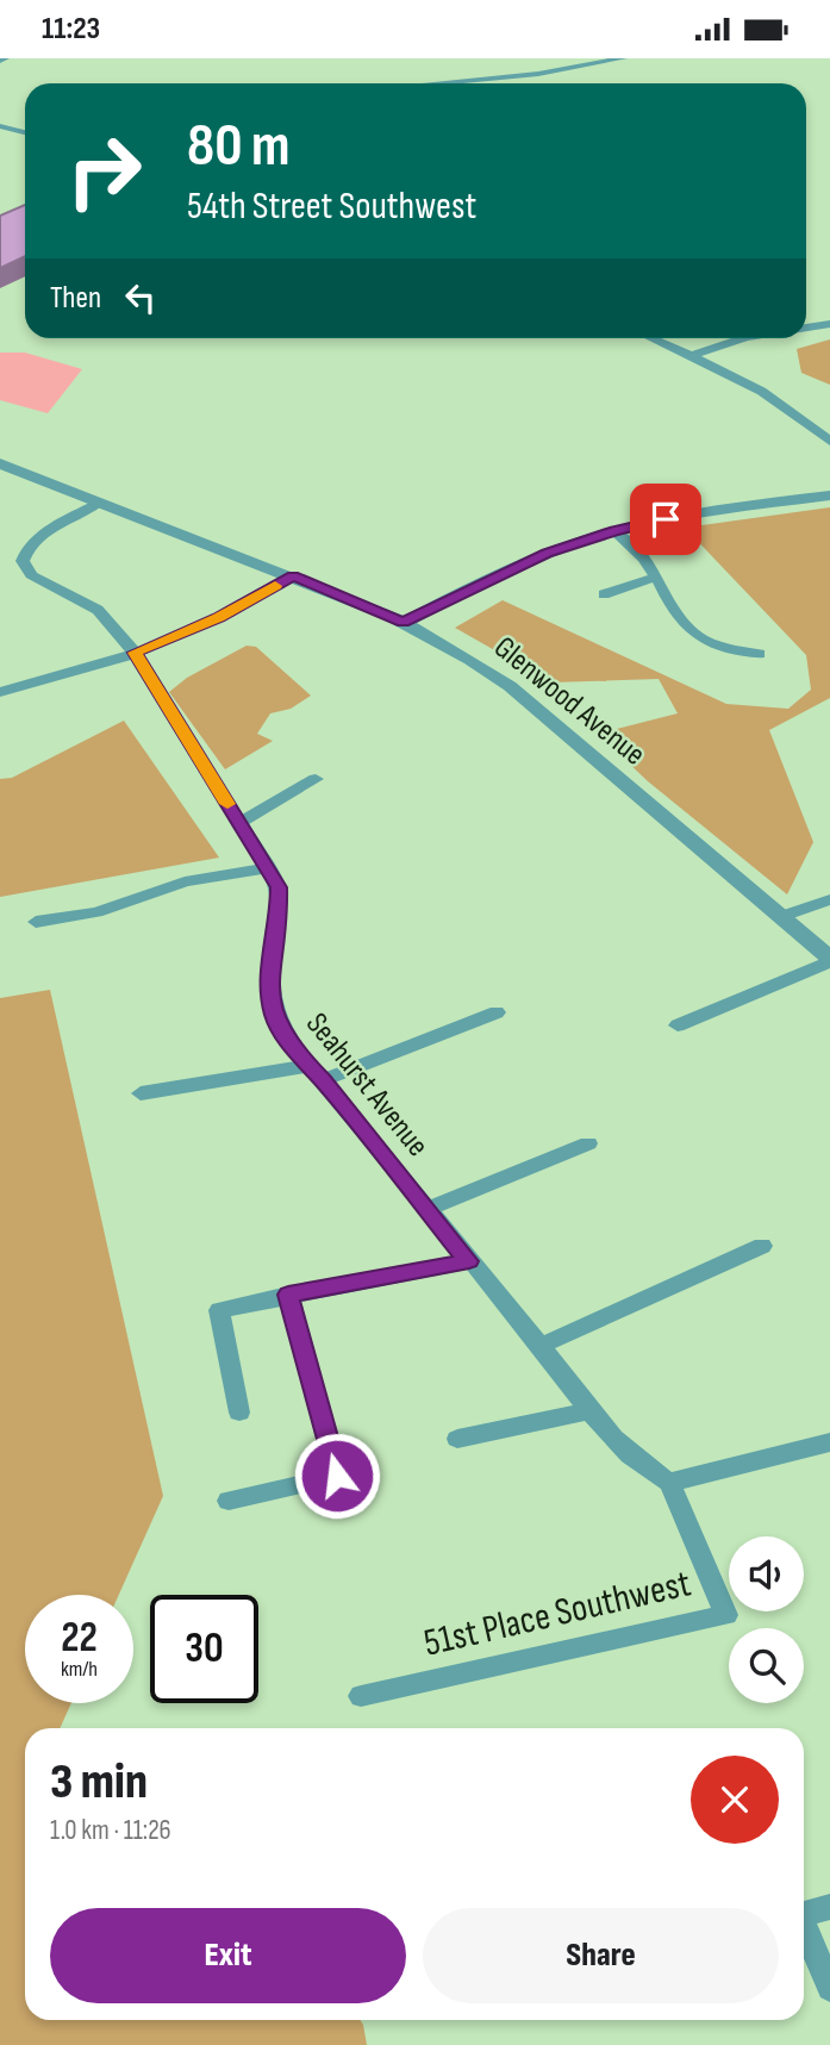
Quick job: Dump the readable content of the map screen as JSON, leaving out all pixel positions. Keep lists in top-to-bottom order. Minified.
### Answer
{"streets":{"street":["Glenwood Avenue","Seahurst Avenue","51st Place Southwest"]},"crossings":[["Glenwood Avenue","Seahurst Avenue"],["Seahurst Avenue","51st Place Southwest"]],"page":{"status":"11:23","turn":["80 m","54th Street Southwest"],"then":"Then","speed":"22 km/h","limit":"30","heading":["3 min","1.0 km · 11:26"],"buttons":["Exit","Share"]}}
